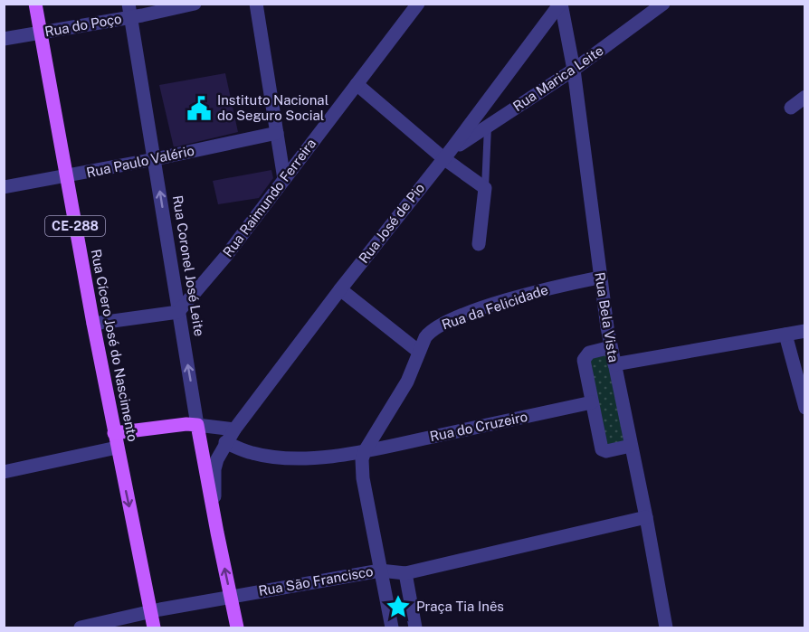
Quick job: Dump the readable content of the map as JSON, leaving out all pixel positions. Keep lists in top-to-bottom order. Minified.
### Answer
{"streets":{"main road":["CE-288","Rua Coronel José Leite","Rua Cícero José do Nascimento"],"street":["Rua do Poço","Rua Marica Leite","Rua Paulo Valério","Rua Raimundo Ferreira","Rua José de Pio","Rua da Felicidade","Rua Bela Vista","Rua do Cruzeiro","Rua São Francisco"]},"crossings":[["Rua do Poço","Rua Coronel José Leite"],["Rua do Poço","Rua Cícero José do Nascimento"],["Rua Marica Leite","Rua José de Pio"],["Rua Marica Leite","Rua Bela Vista"],["Rua Paulo Valério","Rua Coronel José Leite"],["Rua Paulo Valério","Rua Cícero José do Nascimento"],["Rua Raimundo Ferreira","Rua Coronel José Leite"],["Rua José de Pio","Rua Coronel José Leite"],["Rua José de Pio","Rua Bela Vista"],["Rua José de Pio","Rua do Cruzeiro"],["Rua Coronel José Leite","Rua do Cruzeiro"],["Rua Coronel José Leite","Rua São Francisco"],["Rua da Felicidade","Rua Bela Vista"],["Rua da Felicidade","Rua do Cruzeiro"],["Rua Bela Vista","Rua São Francisco"],["Rua Cícero José do Nascimento","Rua São Francisco"]],"one_way":["Rua Coronel José Leite"],"places":{"public building":["Instituto Nacional do Seguro Social"],"place":["Praça Tia Inês"]}}
